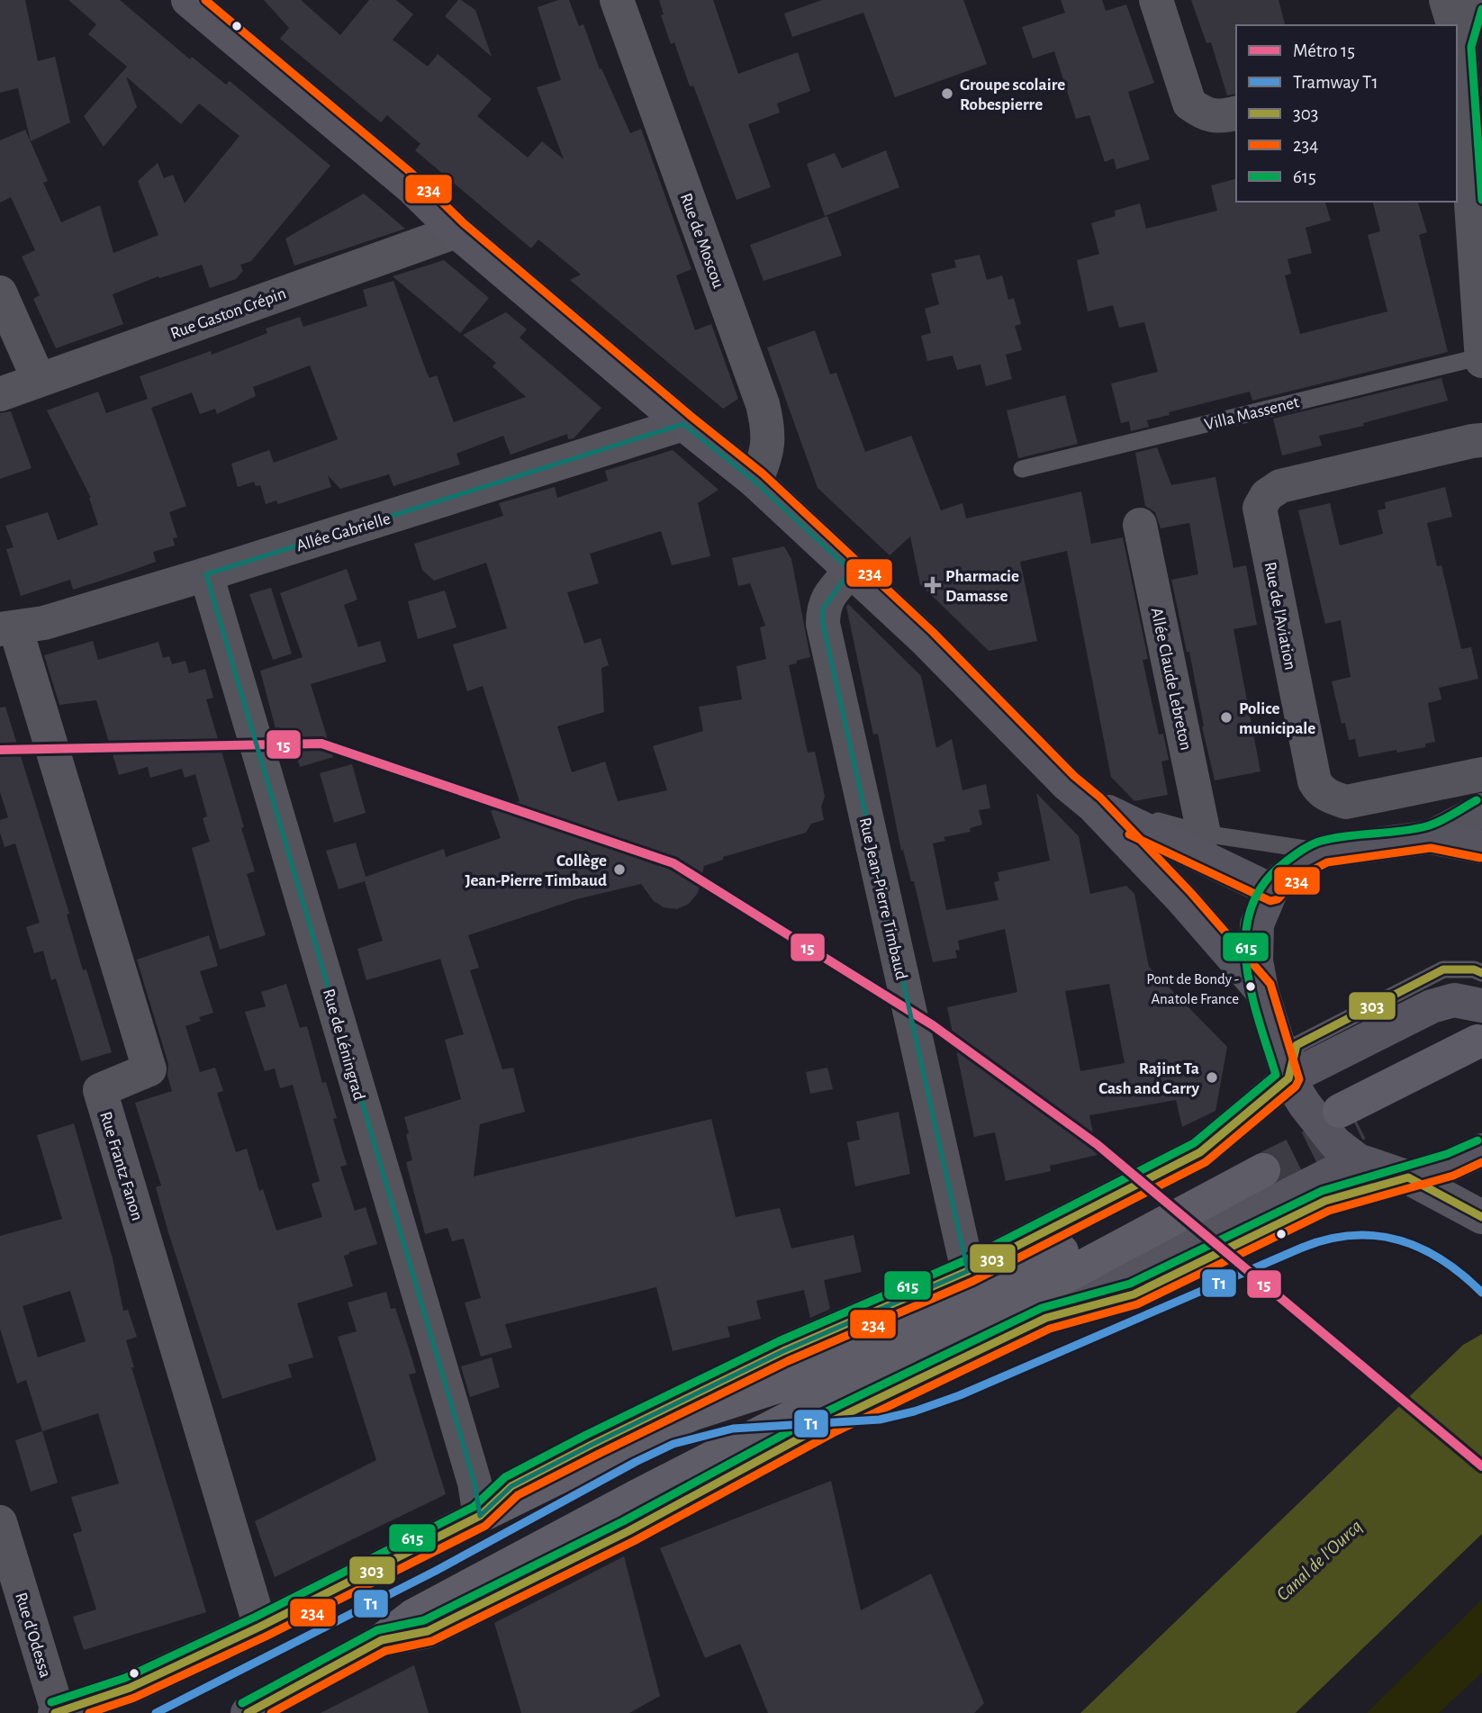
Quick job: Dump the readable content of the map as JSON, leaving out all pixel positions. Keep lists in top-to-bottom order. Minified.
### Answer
{"streets":{"street":["Rue de Moscou","Rue Gaston Crépin","Allée Gabrielle","Rue de l'Aviation","Allée Claude Lebreton","Rue Jean-Pierre Timbaud","Rue de Léningrad","Rue Frantz Fanon","Rue d'Odessa"],"lane":["Villa Massenet"]},"crossings":[["Allée Gabrielle","Rue de Léningrad"],["Allée Gabrielle","Rue Frantz Fanon"]],"water":["Canal de l'Ourcq"],"places":{"other":["Groupe scolaire Robespierre","Police municipale","Collège Jean-Pierre Timbaud","Pont de Bondy - Anatole France","Rajint Ta Cash and Carry"],"health":["Pharmacie Damasse"]},"lines":["transit line 234","transit line 615","metro line 15","transit line 303","tram line T1"],"legend":["Métro 15","Tramway T1","303","234","615"]}
